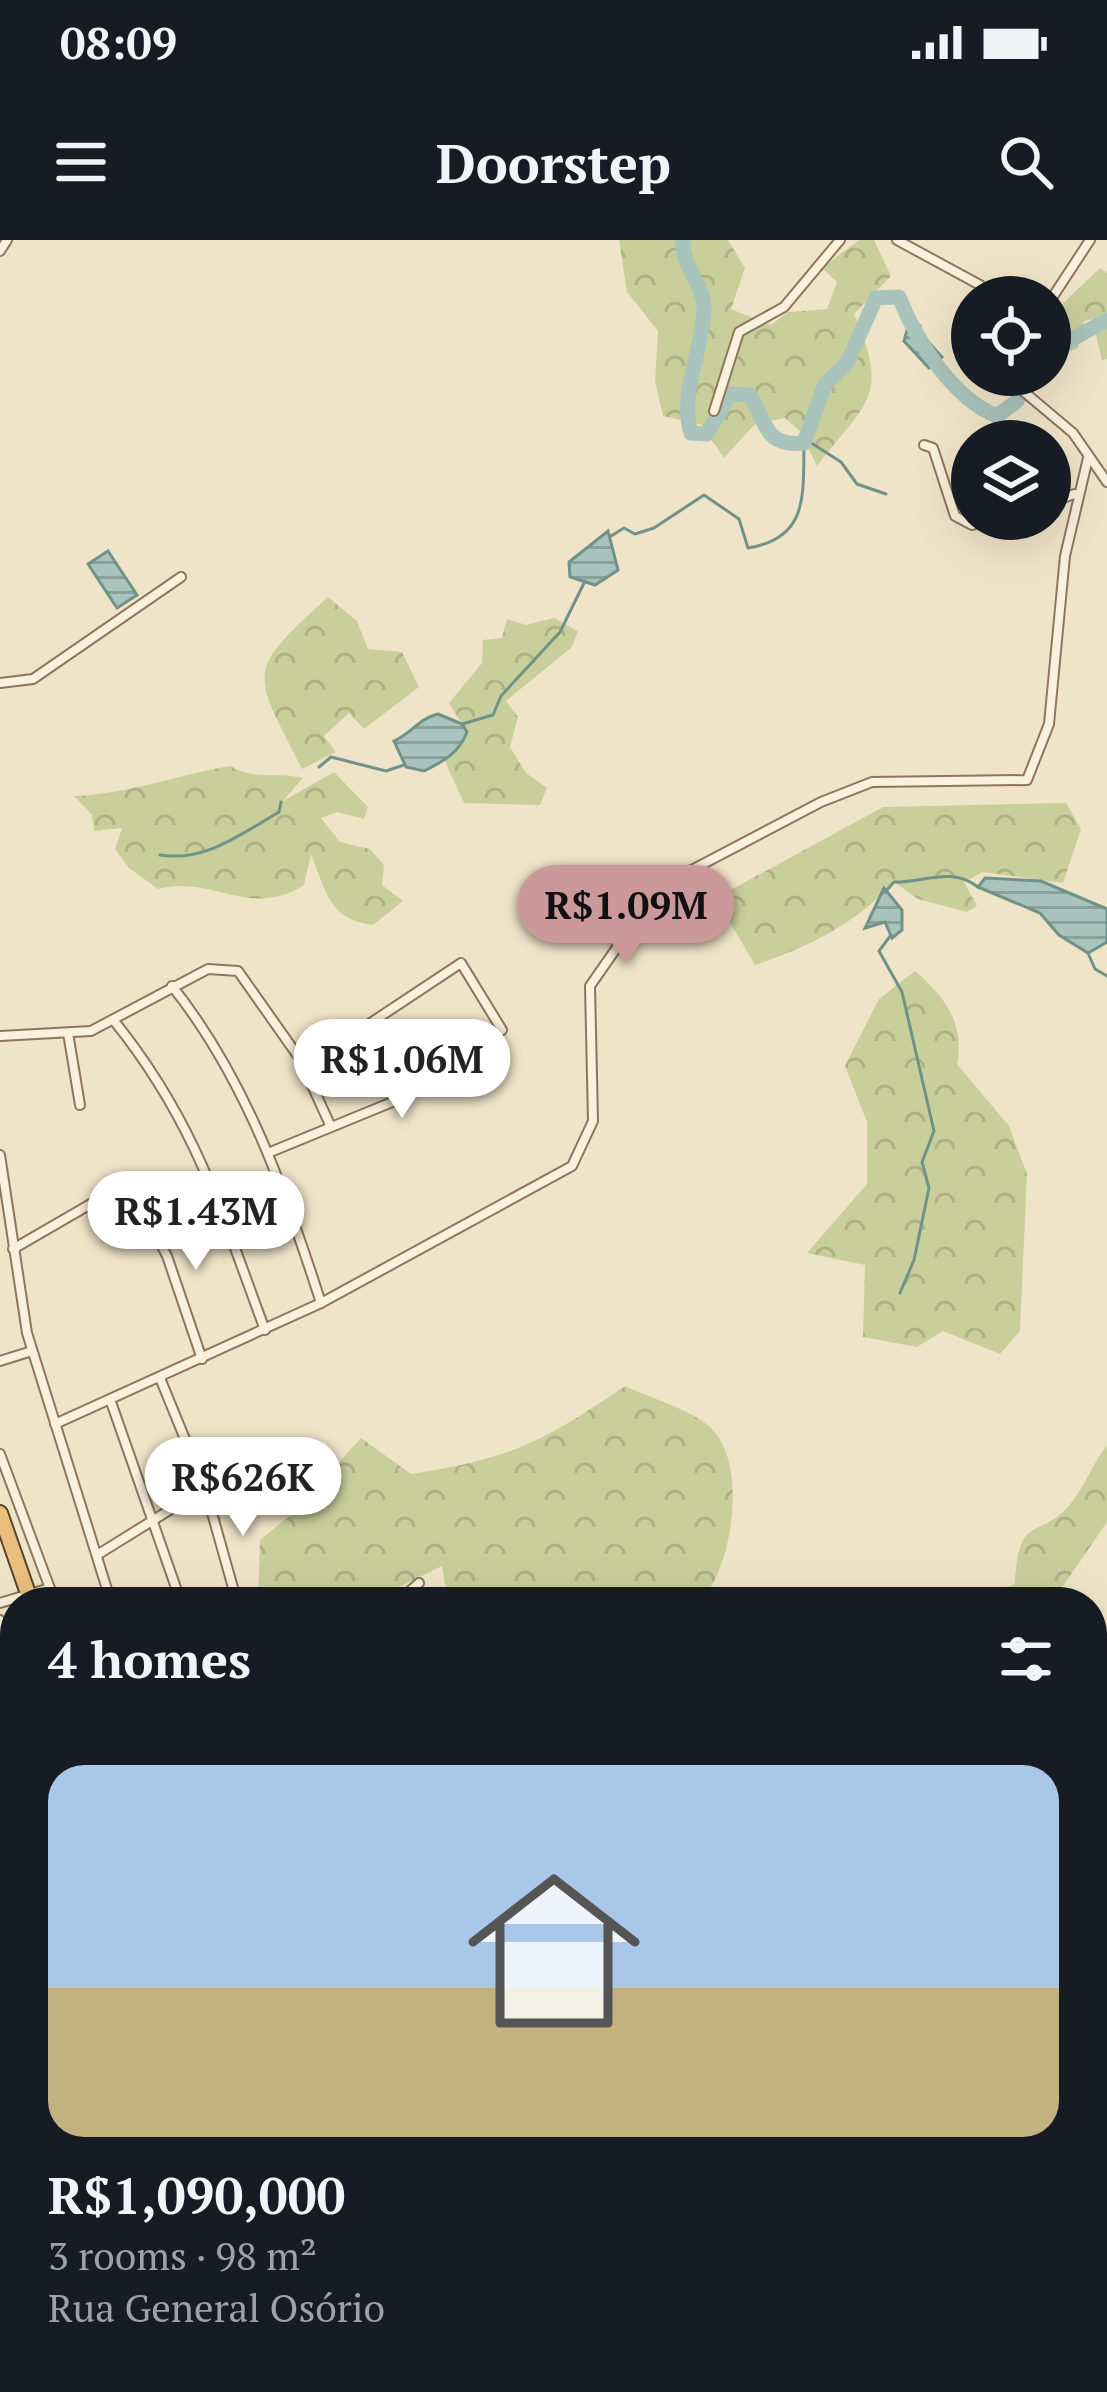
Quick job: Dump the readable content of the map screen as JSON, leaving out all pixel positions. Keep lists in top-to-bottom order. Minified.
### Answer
{"page":{"status":"08:09","header":"Doorstep","price":["R$1.09M","R$1.06M","R$1.43M","R$626K"],"heading":"4 homes","list":[{"name":"R$1,090,000","note":"3 rooms · 98 m² · Rua General Osório"}]}}
